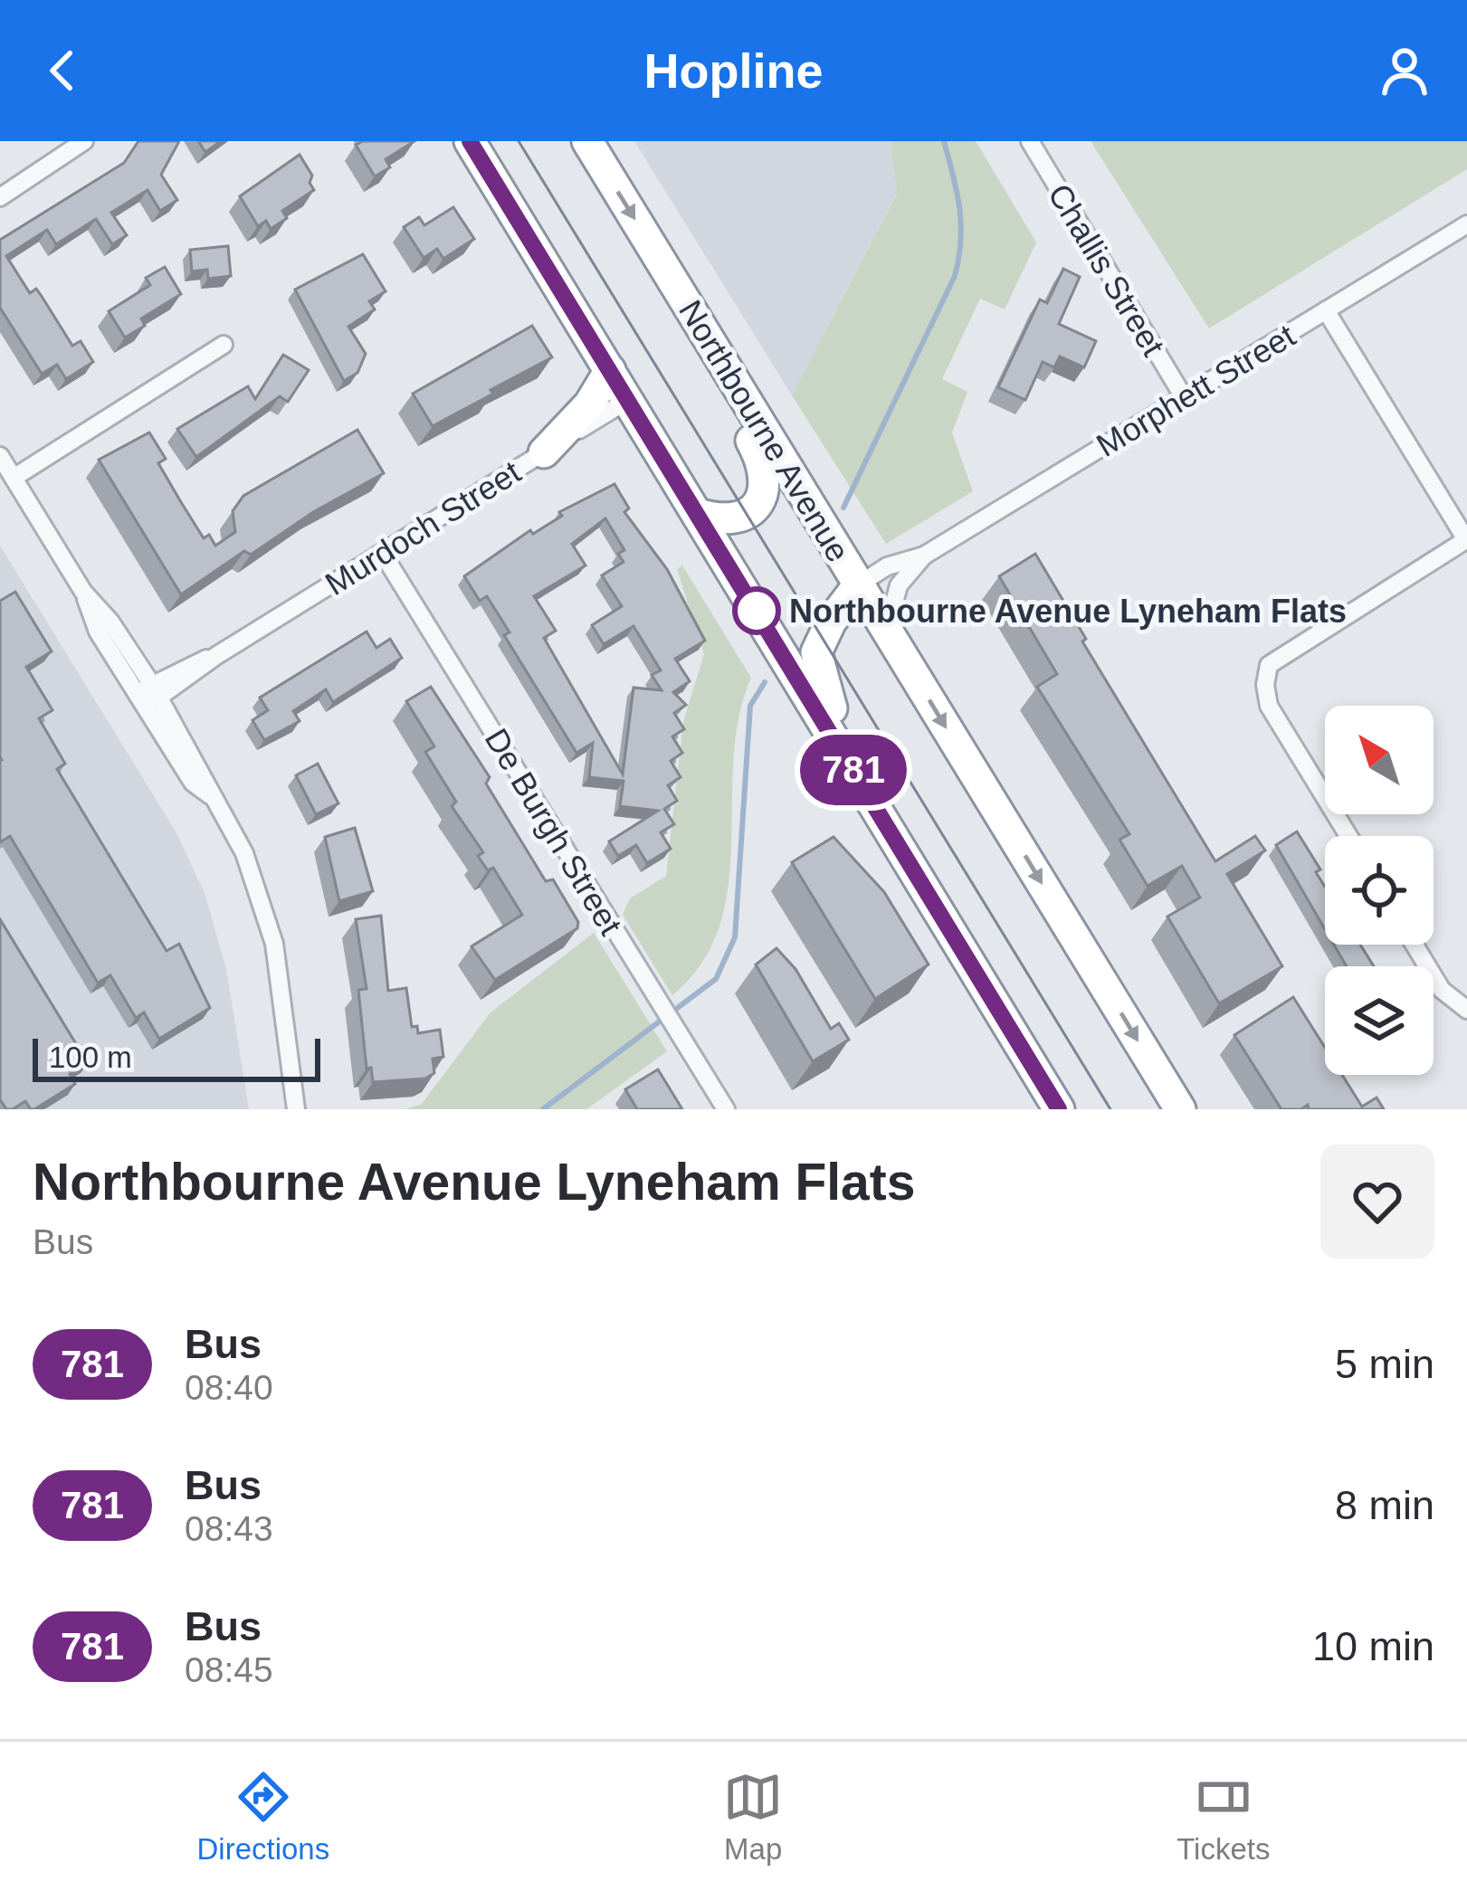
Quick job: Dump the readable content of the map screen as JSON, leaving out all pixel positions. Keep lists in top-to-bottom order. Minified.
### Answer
{"streets":{"highway":["Northbourne Avenue"],"street":["Challis Street","Morphett Street","Murdoch Street","De Burgh Street"]},"crossings":[["Challis Street","Morphett Street"],["Morphett Street","Northbourne Avenue"],["Murdoch Street","De Burgh Street"]],"places":["Northbourne Avenue Lyneham Flats"],"lines":["bus line 781"],"scale_bar":"100 m","north":"top left","page":{"header":"Hopline","on_map":"781","scale":"100 m","heading":["Northbourne Avenue Lyneham Flats","Bus"],"list":[{"mark":"781","name":"Bus","note":"08:40","value":"5 min"},{"mark":"781","name":"Bus","note":"08:43","value":"8 min"},{"mark":"781","name":"Bus","note":"08:45","value":"10 min"}],"tabs":["Directions","Map","Tickets"]}}
